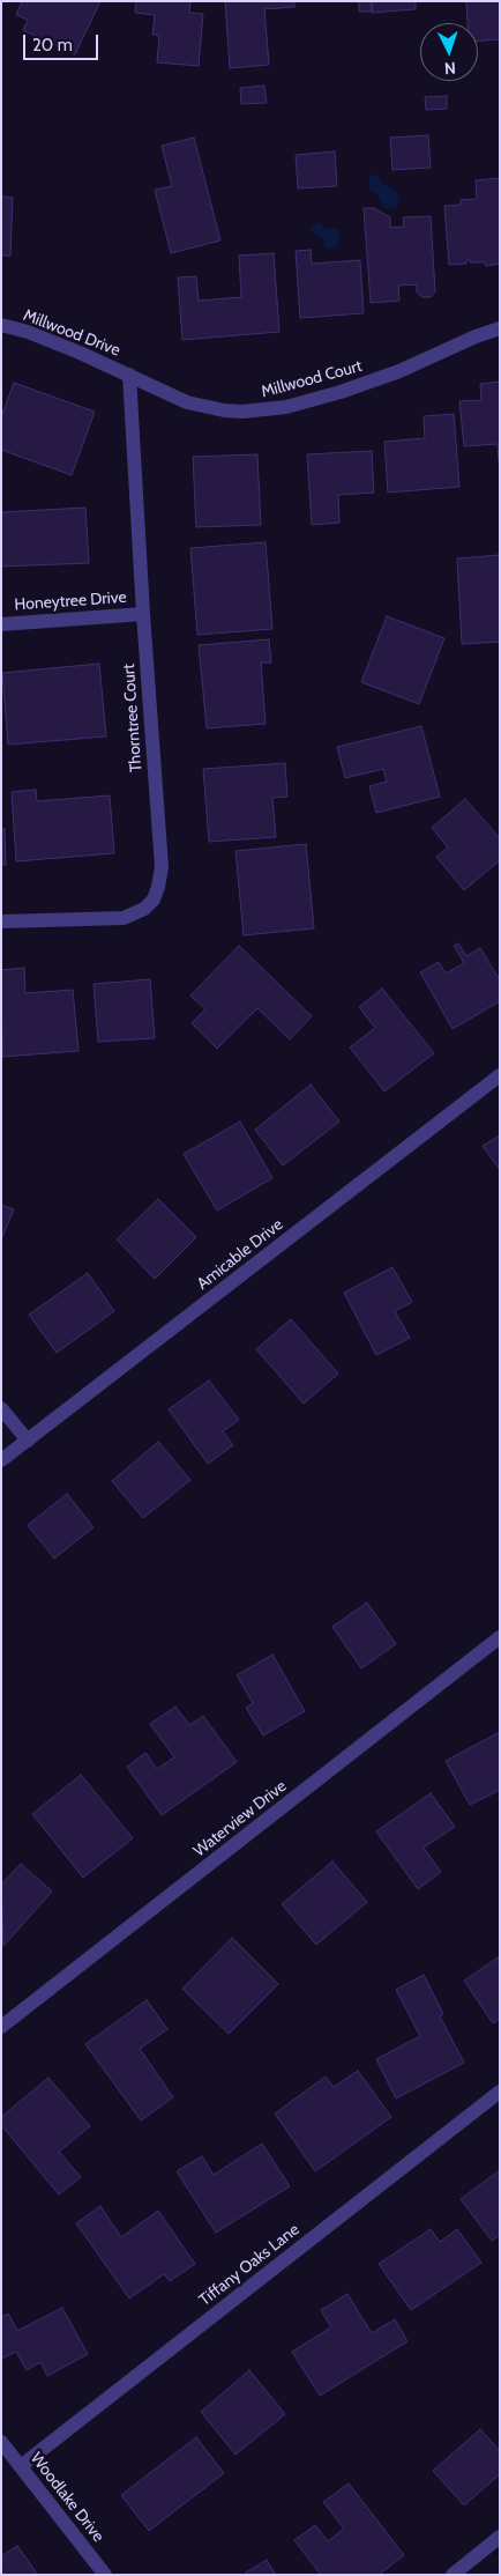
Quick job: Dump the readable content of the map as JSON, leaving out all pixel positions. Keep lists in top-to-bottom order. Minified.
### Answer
{"streets":{"street":["Millwood Drive","Millwood Court","Honeytree Drive","Thorntree Court","Amicable Drive","Waterview Drive","Tiffany Oaks Lane","Woodlake Drive"]},"crossings":[["Millwood Drive","Millwood Court"],["Millwood Drive","Thorntree Court"],["Millwood Court","Thorntree Court"],["Honeytree Drive","Thorntree Court"],["Tiffany Oaks Lane","Woodlake Drive"]],"scale_bar":"20 m","north":"bottom"}
